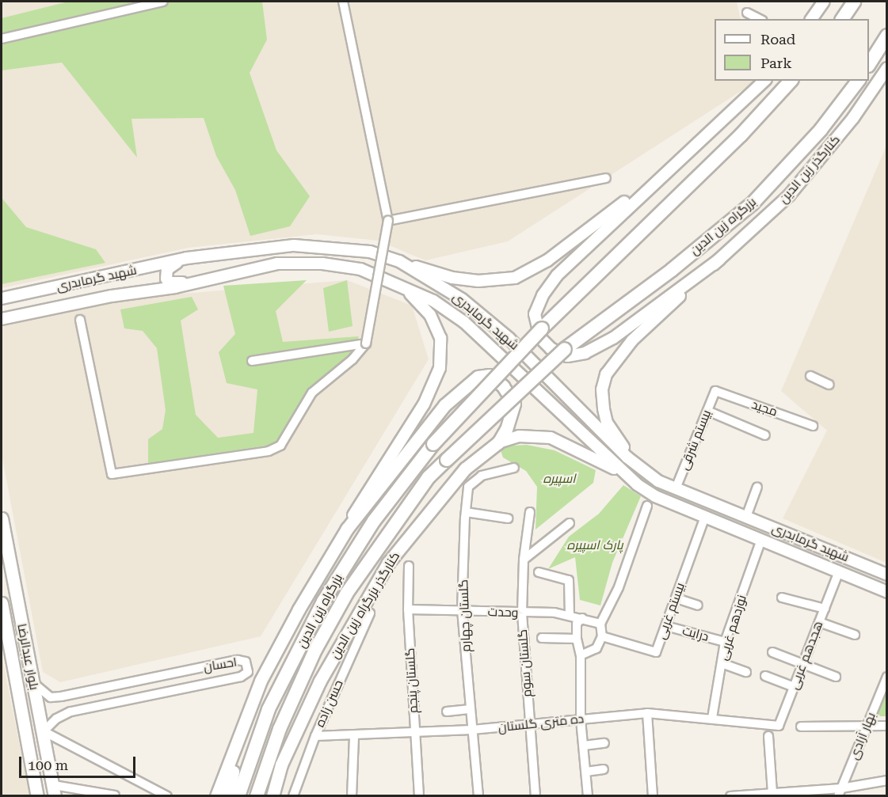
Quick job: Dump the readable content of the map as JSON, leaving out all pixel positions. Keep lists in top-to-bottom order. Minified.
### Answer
{"streets":{"highway":["بزرگراه زین الدین"],"main road":["کنارگذر زین الدین","شهید گرمابدری","کنارگذر بزرگراه زین الدین","بلوار عبدالرضا"],"street":["مجید","بیستم شرقی","بیستم غربی","وحدت","گلستان چهارم","نوزدهم غربی","درایت","هجدهم غربی","گلستان سوم","احسان","گلستان پنجم","حسن زاده","ده متری گلستان","بهار آزادی"]},"crossings":[["شهید گرمابدری","بیستم شرقی"],["شهید گرمابدری","بیستم غربی"],["شهید گرمابدری","نوزدهم غربی"],["شهید گرمابدری","هجدهم غربی"],["مجید","بیستم شرقی"],["بیستم غربی","درایت"],["وحدت","گلستان چهارم"],["وحدت","گلستان سوم"],["وحدت","گلستان پنجم"],["گلستان چهارم","ده متری گلستان"],["نوزدهم غربی","درایت"],["نوزدهم غربی","ده متری گلستان"],["هجدهم غربی","ده متری گلستان"],["بلوار عبدالرضا","احسان"],["گلستان سوم","ده متری گلستان"],["گلستان پنجم","ده متری گلستان"],["حسن زاده","ده متری گلستان"]],"parks":["اسپیره","پارک اسپیره"],"legend":["Road","Park"],"scale_bar":"100 m"}
